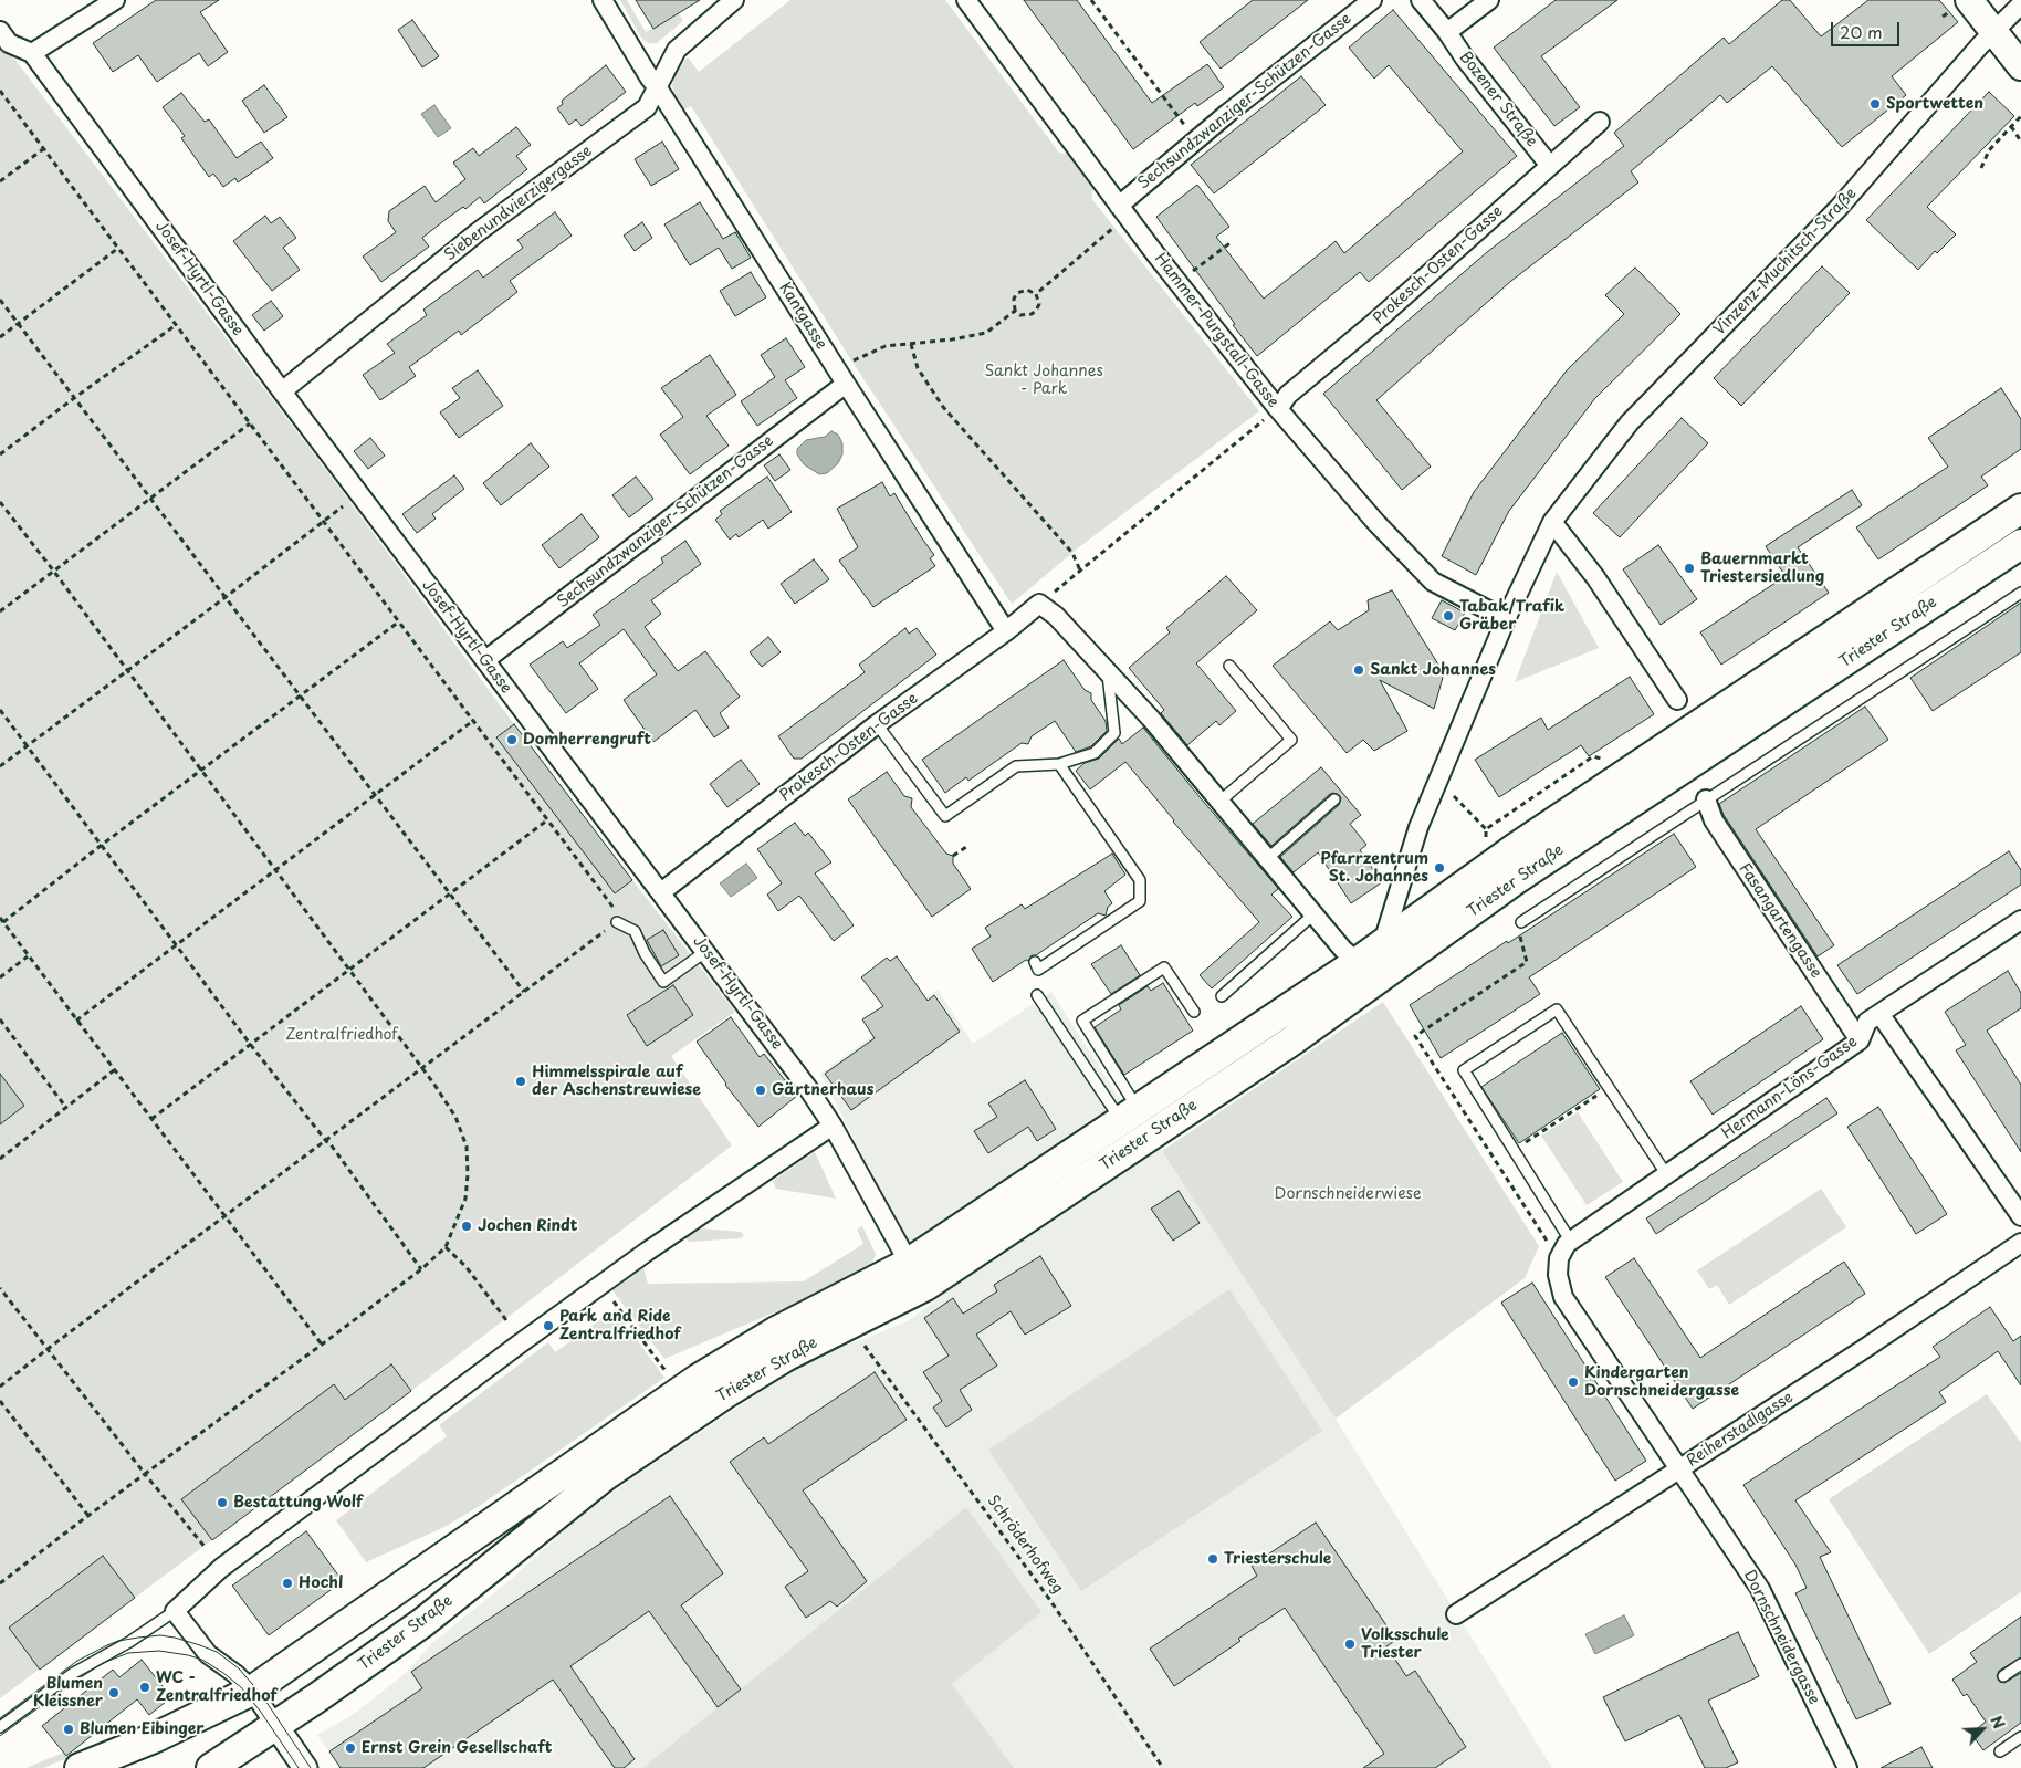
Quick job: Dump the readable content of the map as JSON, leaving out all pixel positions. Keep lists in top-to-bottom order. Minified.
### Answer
{"streets":{"main road":["Triester Straße"],"street":["Bozener Straße","Sechsundzwanziger-Schützen-Gasse","Siebenundvierzigergasse","Vinzenz-Muchitsch-Straße","Prokesch-Osten-Gasse","Josef-Hyrtl-Gasse","Kantgasse","Hammer-Purgstall-Gasse","Fasangartengasse","Hermann-Löns-Gasse","Reiherstadlgasse","Dornschneidergasse"],"path":["Schröderhofweg"]},"crossings":[["Bozener Straße","Prokesch-Osten-Gasse"],["Sechsundzwanziger-Schützen-Gasse","Josef-Hyrtl-Gasse"],["Sechsundzwanziger-Schützen-Gasse","Kantgasse"],["Sechsundzwanziger-Schützen-Gasse","Hammer-Purgstall-Gasse"],["Siebenundvierzigergasse","Josef-Hyrtl-Gasse"],["Siebenundvierzigergasse","Kantgasse"],["Vinzenz-Muchitsch-Straße","Hammer-Purgstall-Gasse"],["Vinzenz-Muchitsch-Straße","Triester Straße"],["Prokesch-Osten-Gasse","Josef-Hyrtl-Gasse"],["Prokesch-Osten-Gasse","Kantgasse"],["Prokesch-Osten-Gasse","Hammer-Purgstall-Gasse"],["Josef-Hyrtl-Gasse","Triester Straße"],["Fasangartengasse","Hermann-Löns-Gasse"],["Hermann-Löns-Gasse","Dornschneidergasse"],["Reiherstadlgasse","Dornschneidergasse"]],"parks":["Sankt Johannes - Park","Zentralfriedhof","Dornschneiderwiese"],"places":["Sportwetten","Bauernmarkt Triestersiedlung","Tabak/Trafik Gräber","Sankt Johannes","Domherrengruft","Pfarrzentrum St. Johannes","Himmelsspirale auf der Aschenstreuwiese","Gärtnerhaus","Jochen Rindt","Park and Ride Zentralfriedhof","Kindergarten Dornschneidergasse","Bestattung Wolf","Triesterschule","Hochl","Volksschule Triester","WC - Zentralfriedhof","Blumen Kleissner","Blumen Eibinger","Ernst Grein Gesellschaft"],"scale_bar":"20 m","north":"top right"}
